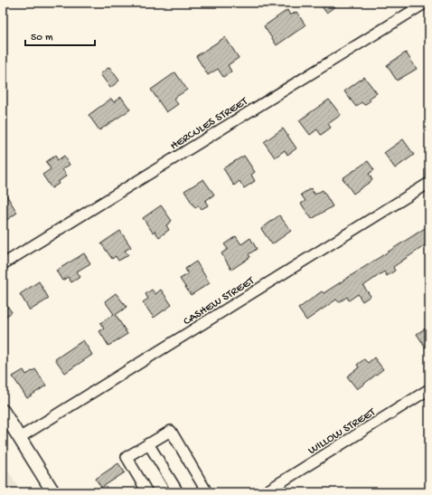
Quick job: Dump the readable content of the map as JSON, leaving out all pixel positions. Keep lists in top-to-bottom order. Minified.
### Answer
{"streets":{"street":["HERCULES STREET","CASHEW STREET","WILLOW STREET"]},"scale_bar":"50 m"}
